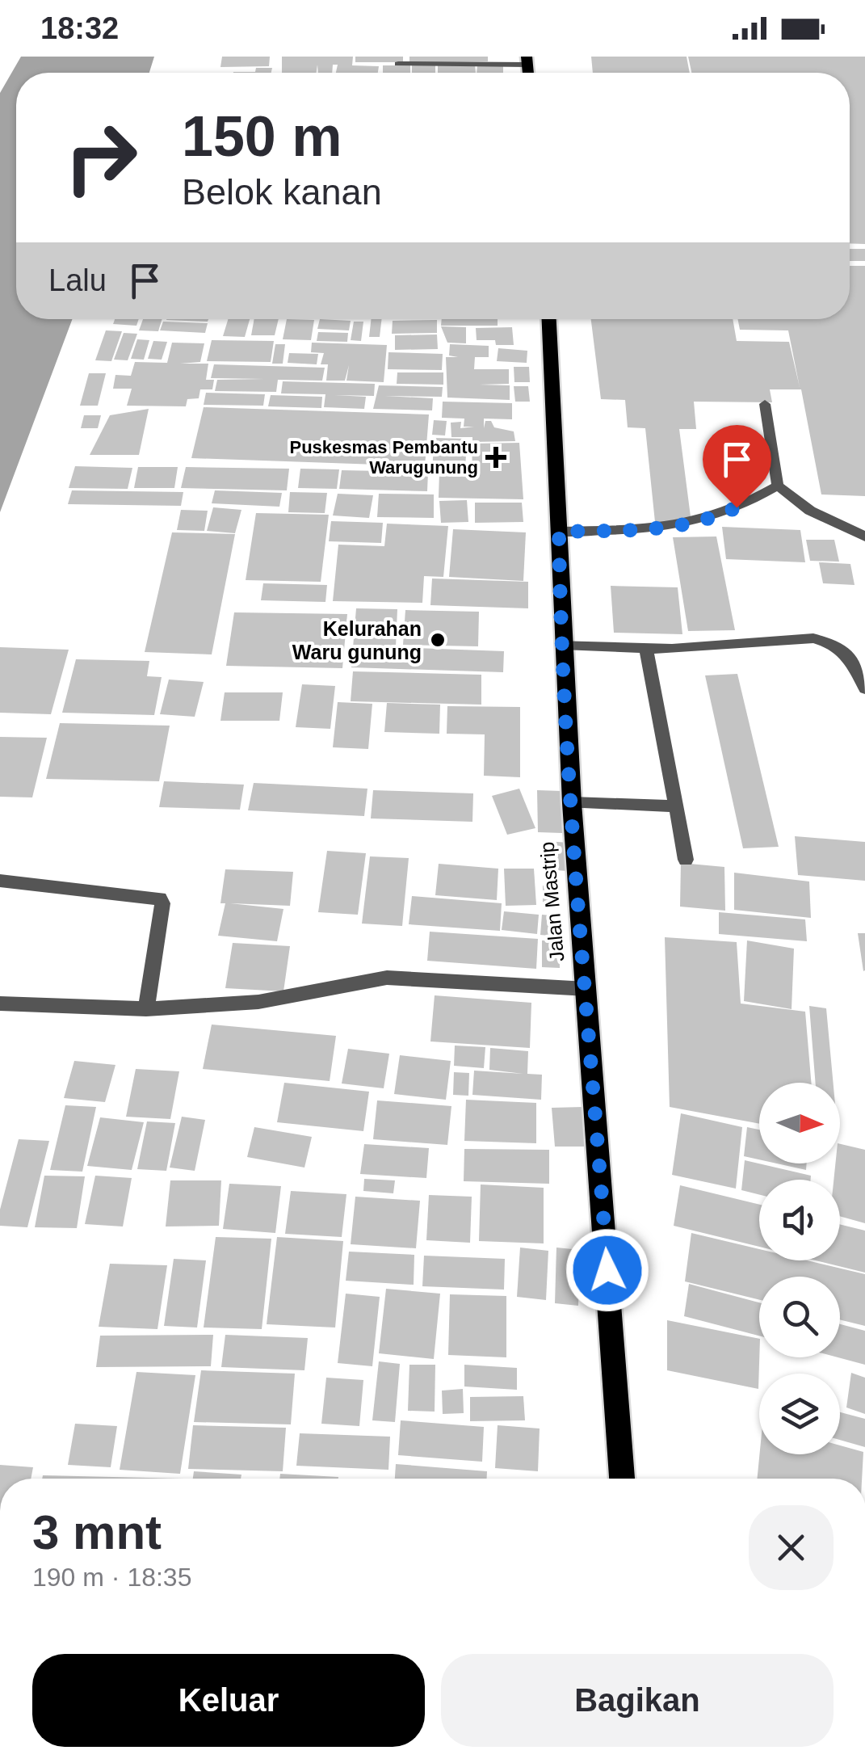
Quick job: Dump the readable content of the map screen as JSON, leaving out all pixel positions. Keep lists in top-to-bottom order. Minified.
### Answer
{"streets":{"main road":["Jalan Mastrip"]},"places":{"health":["Puskesmas Pembantu Warugunung"],"other":["Kelurahan Waru gunung"]},"north":"right","page":{"status":"18:32","turn":["150 m","Belok kanan"],"then":"Lalu","heading":["3 mnt","190 m · 18:35"],"buttons":["Keluar","Bagikan"]}}
